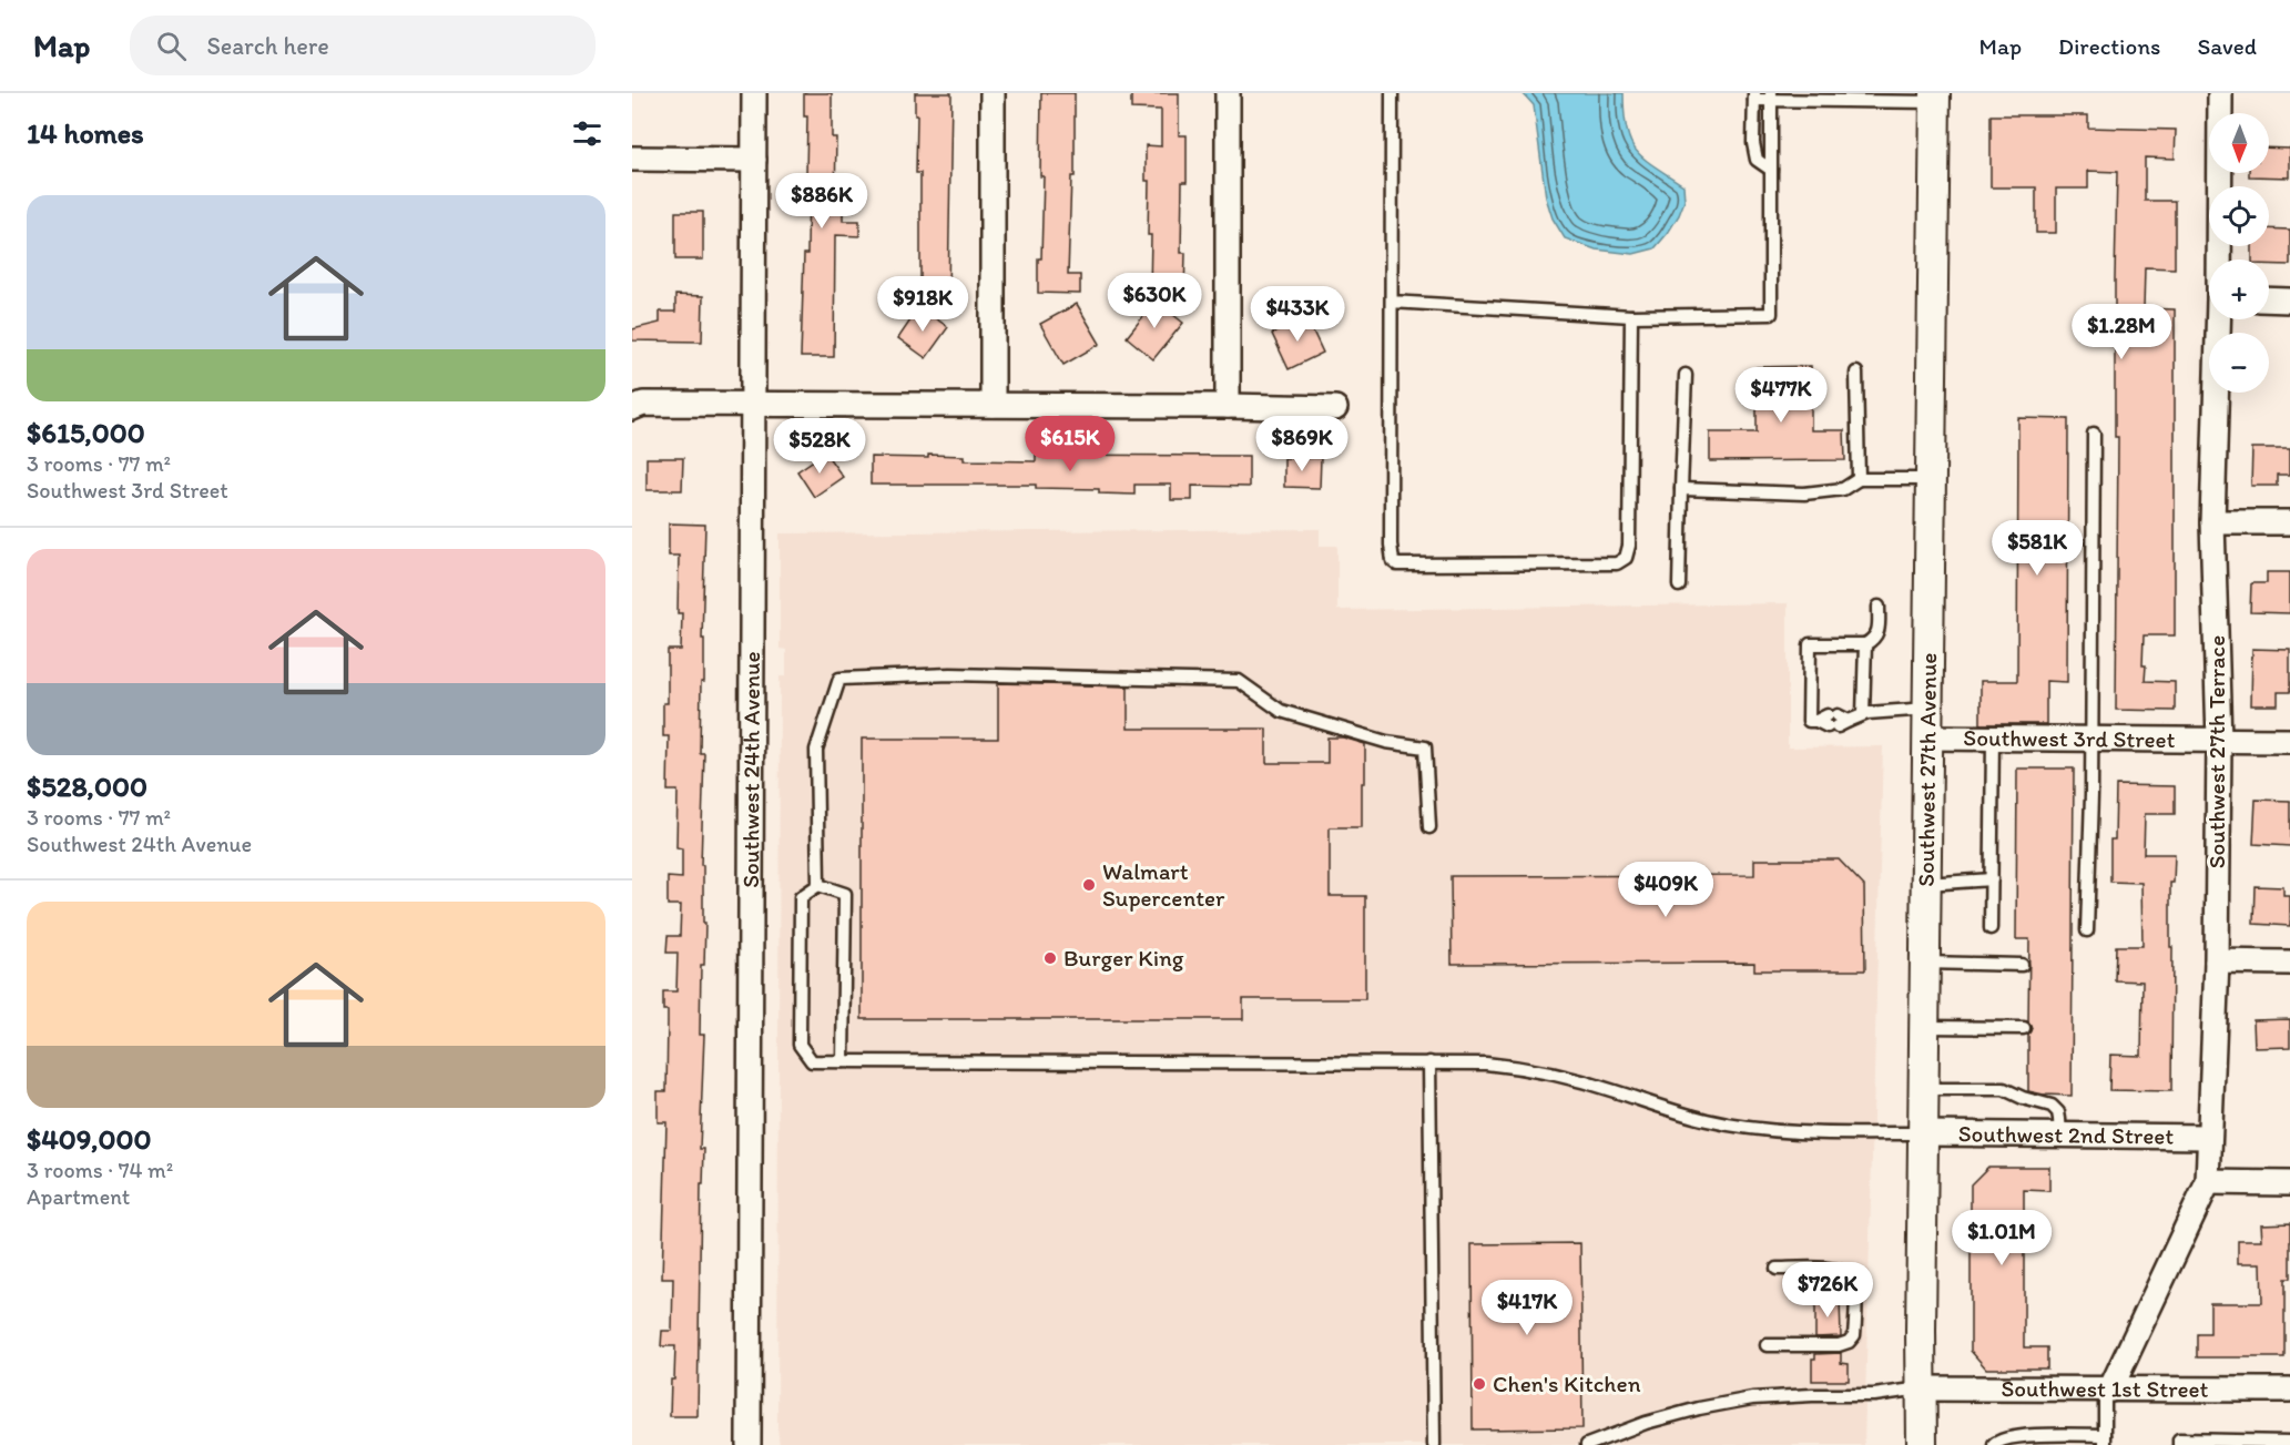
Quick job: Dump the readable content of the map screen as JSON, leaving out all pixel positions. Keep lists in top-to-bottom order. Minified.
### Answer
{"streets":{"street":["Southwest 3rd Street","Southwest 27th Terrace","Southwest 24th Avenue","Southwest 27th Avenue","Southwest 2nd Street","Southwest 1st Street"]},"crossings":[["Southwest 3rd Street","Southwest 27th Terrace"],["Southwest 3rd Street","Southwest 27th Avenue"],["Southwest 27th Terrace","Southwest 2nd Street"],["Southwest 27th Terrace","Southwest 1st Street"],["Southwest 27th Avenue","Southwest 2nd Street"],["Southwest 27th Avenue","Southwest 1st Street"]],"places":["Walmart Supercenter","Burger King","Chen's Kitchen"],"north":"bottom","page":{"header":"Map","search":"Search here","nav":["Map","Directions","Saved"],"heading":"14 homes","map_buttons":["+","−"],"list":[{"name":"$615,000","note":"3 rooms · 77 m² · Southwest 3rd Street"},{"name":"$528,000","note":"3 rooms · 77 m² · Southwest 24th Avenue"},{"name":"$409,000","note":"3 rooms · 74 m² · Apartment"}],"price":["$886K","$630K","$918K","$433K","$1.28M","$477K","$615K","$869K","$528K","$581K","$409K","$1.01M","$726K","$417K"]}}
